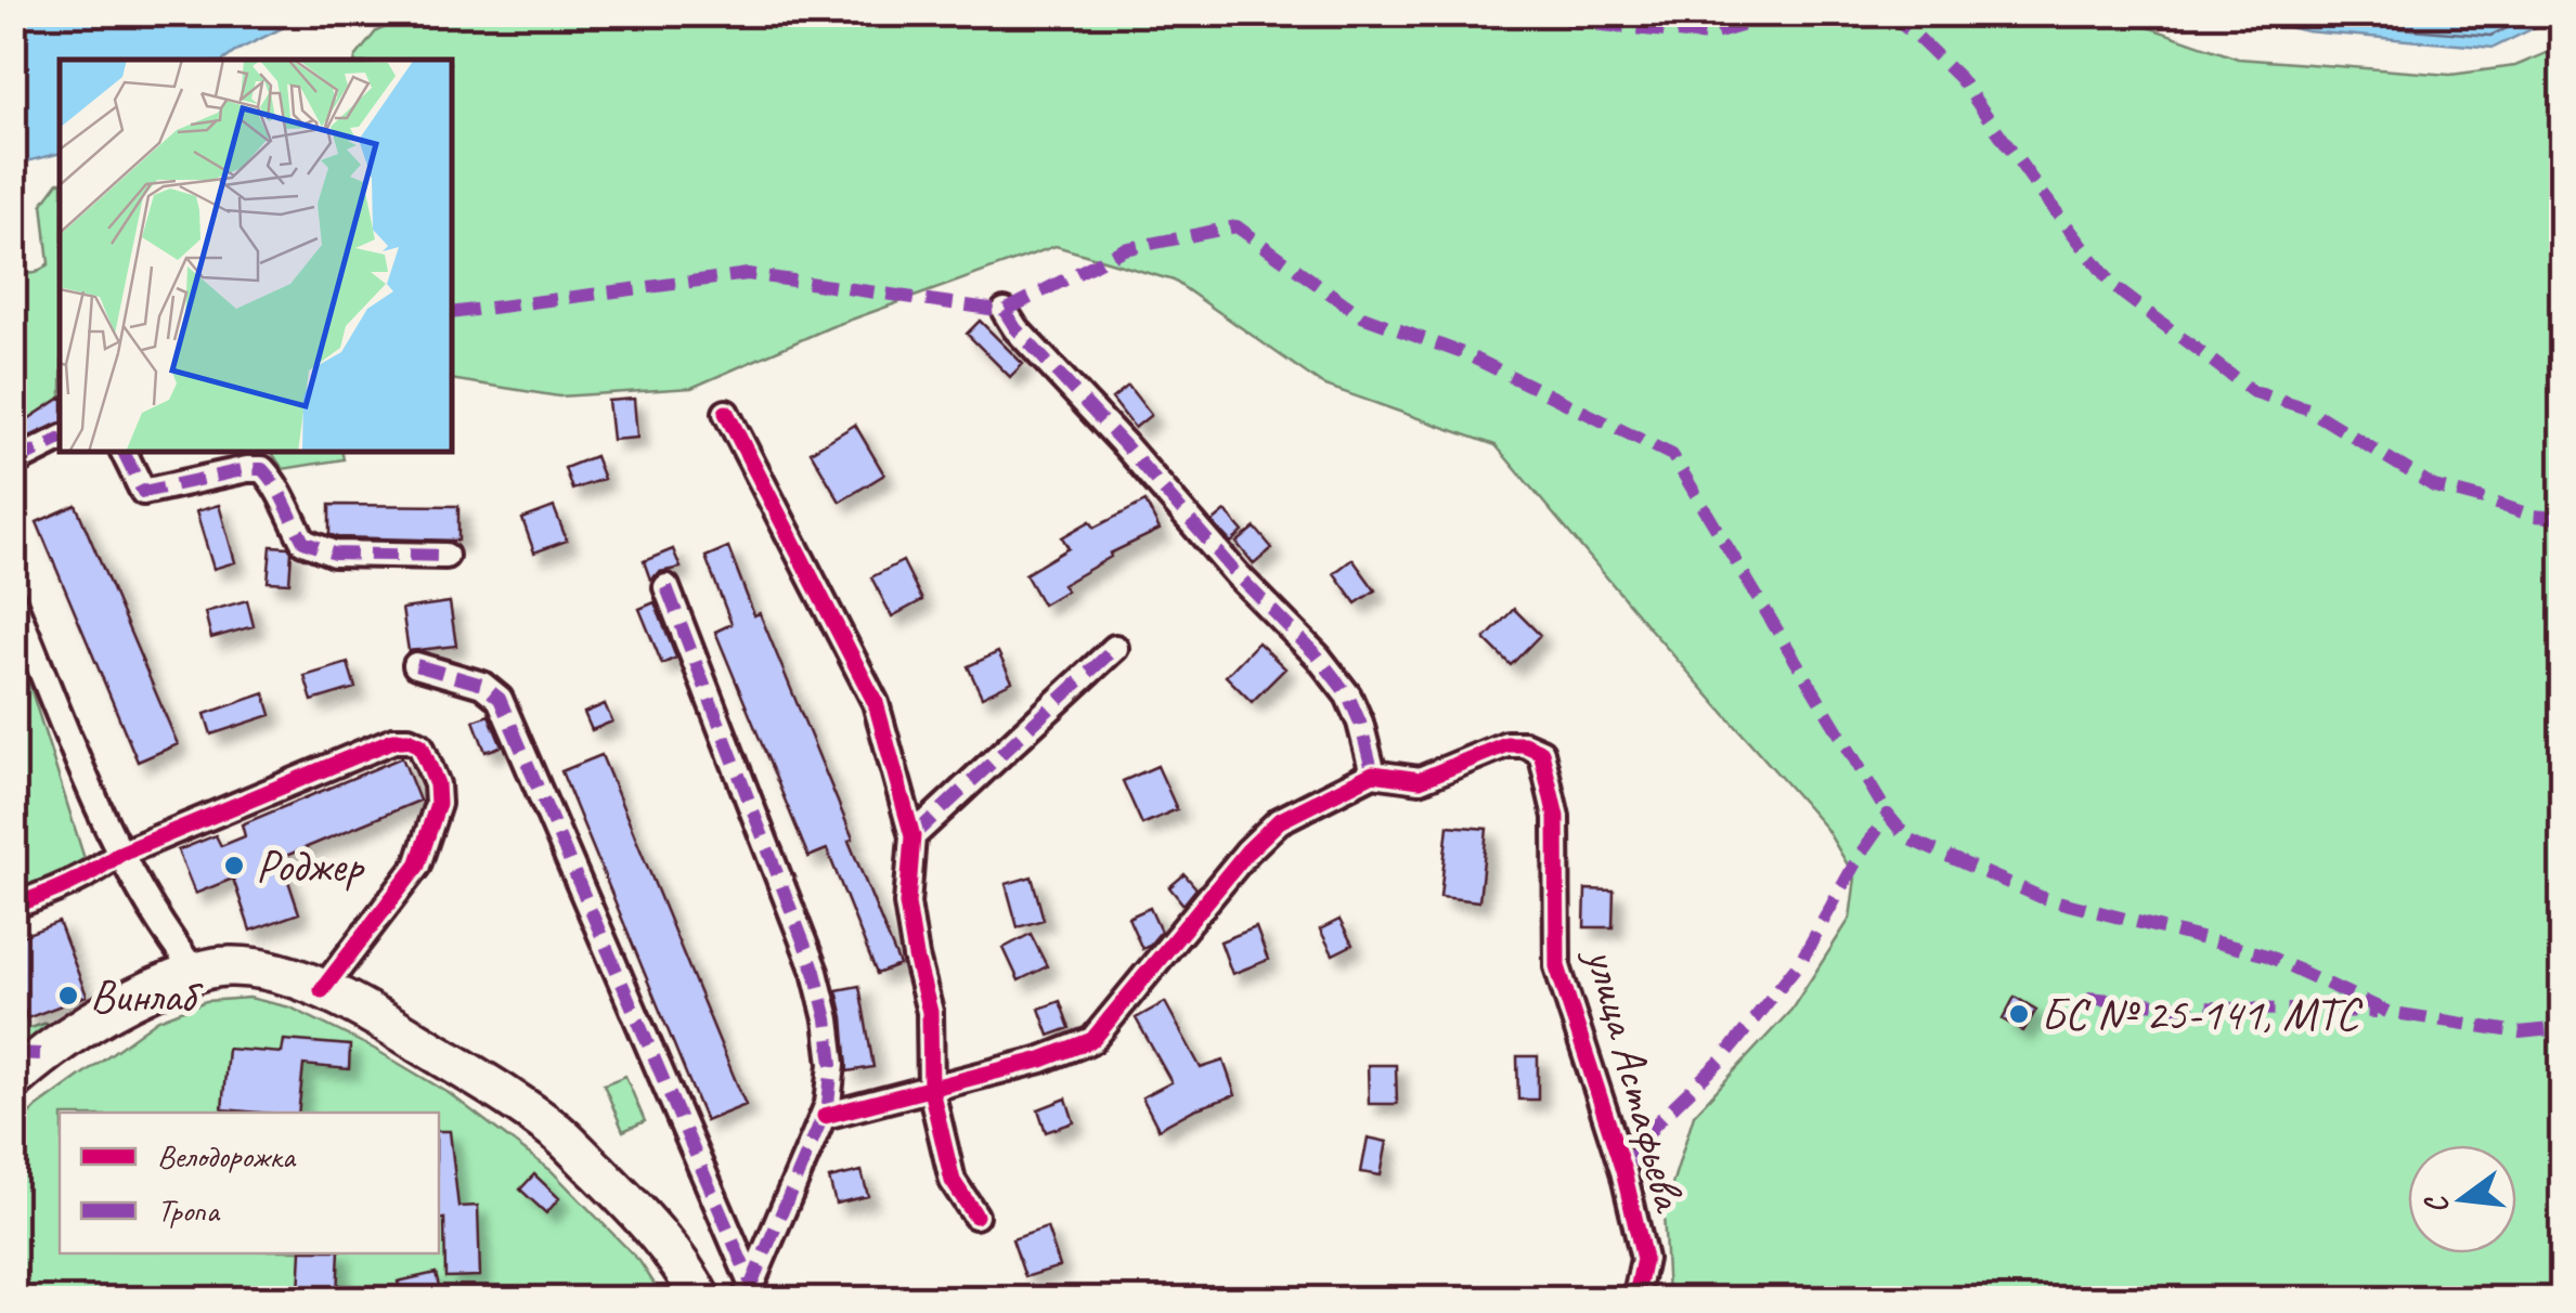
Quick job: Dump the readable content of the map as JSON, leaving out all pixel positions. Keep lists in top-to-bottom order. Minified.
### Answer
{"streets":{"street":["улица Астафьева"]},"places":["Роджер","Винлаб","БС № 25-141, МТС"],"legend":["Велодорожка","Тропа"],"north":"left"}
